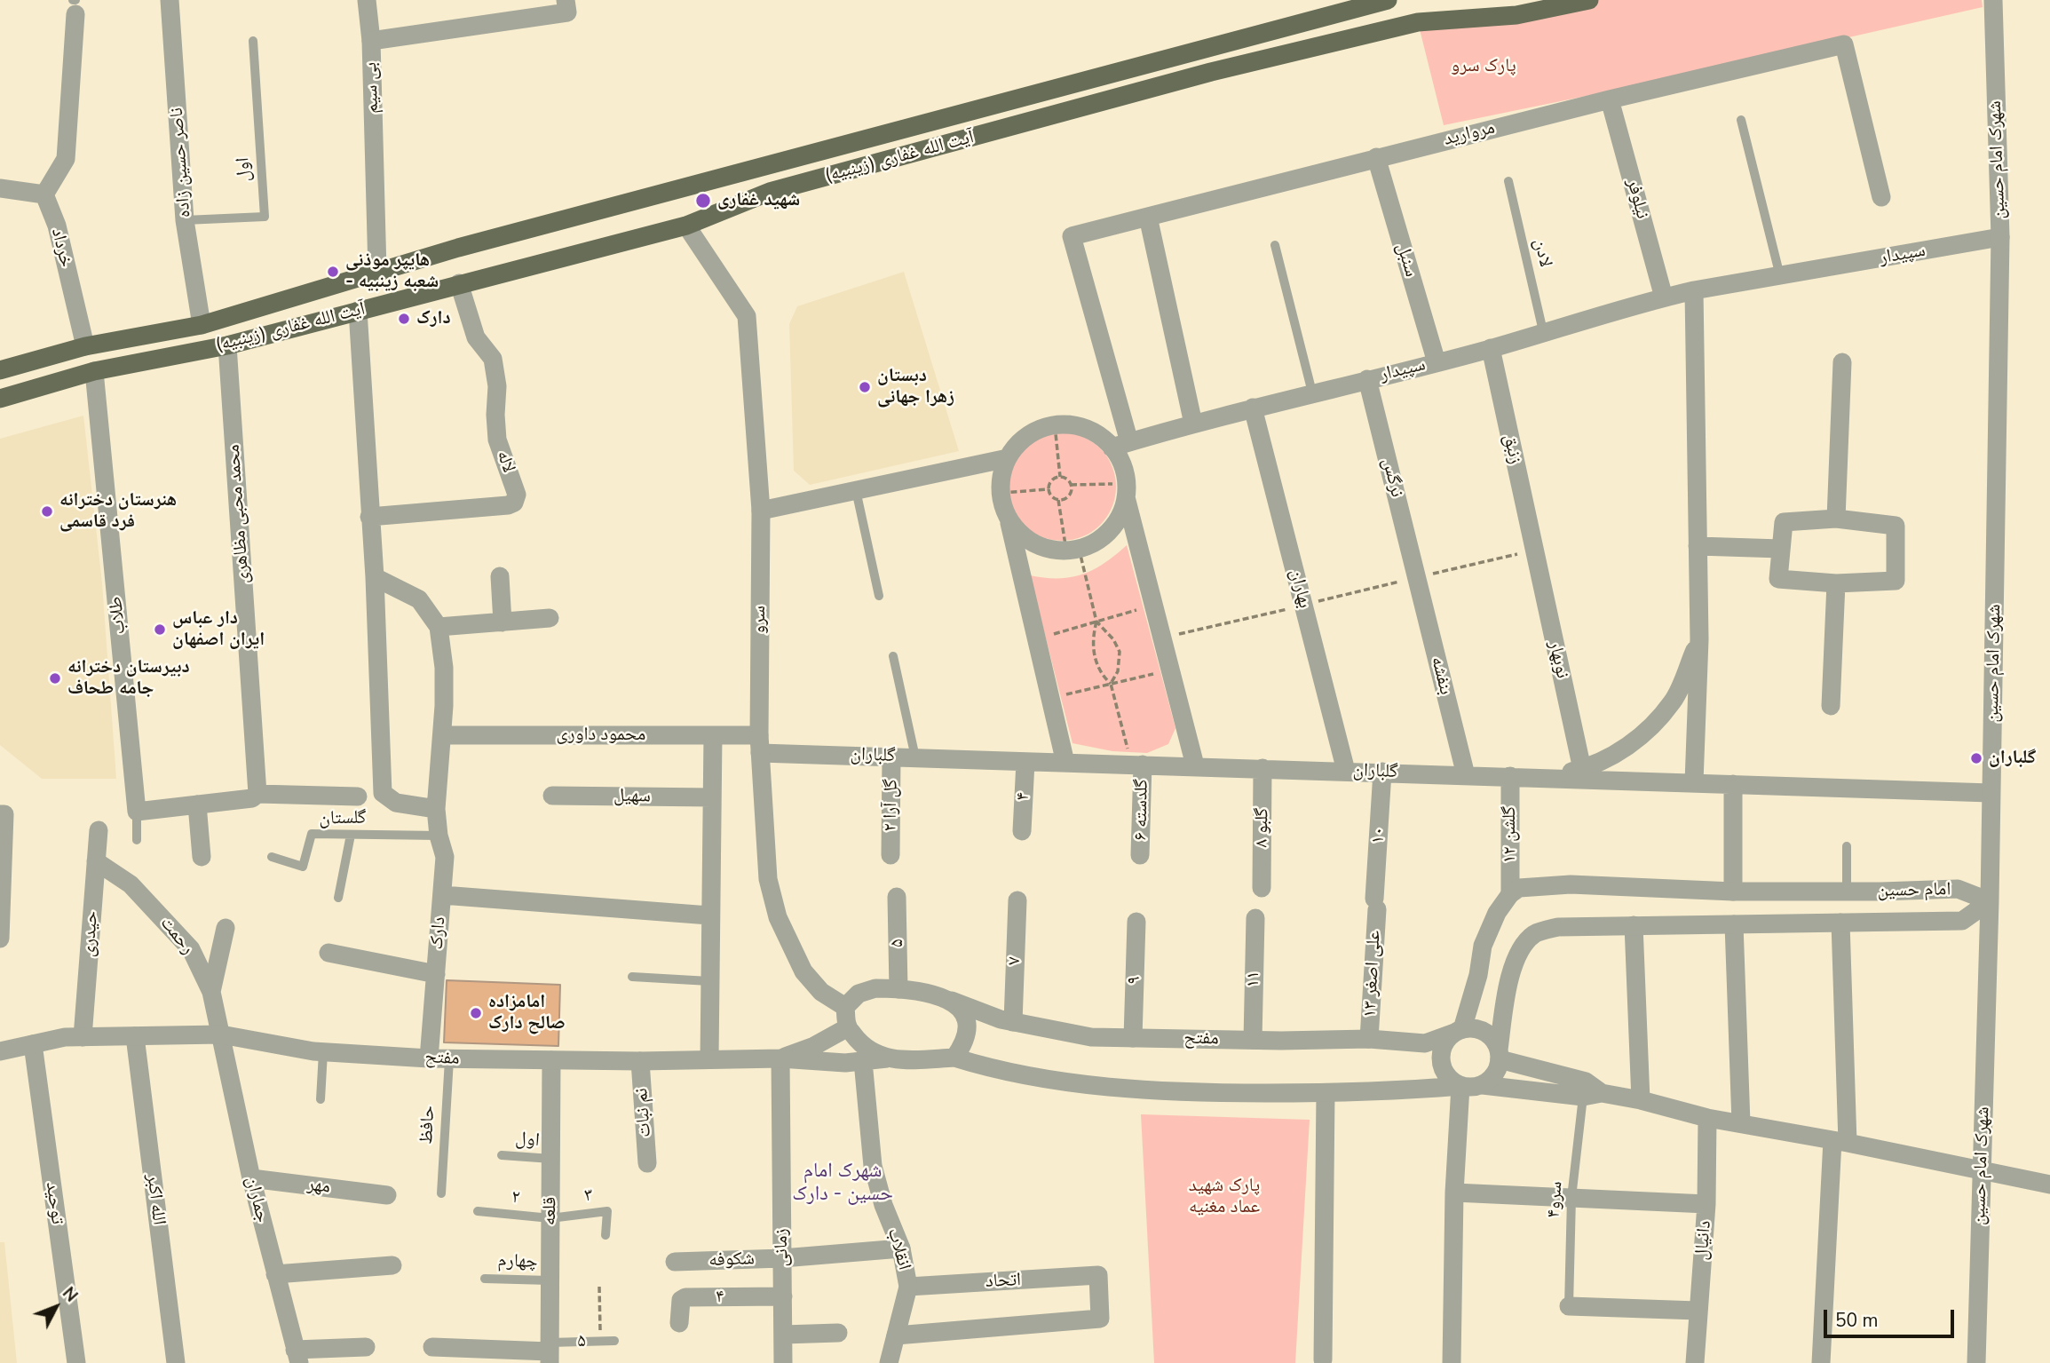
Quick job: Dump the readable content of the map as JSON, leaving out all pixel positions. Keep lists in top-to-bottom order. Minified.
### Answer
{"streets":{"main road":["آیت الله غفاری (زینبیه)"],"street":["بی سیم","مروارید","شهرک امام حسین","ناصر حسین زاده","نیلوفر","خرداد","سپیدار","سنبل","زنبق","لاله","نرگس","محمد محبی مظاهری","بهاران","طلاب","سرو","نوبهار","بنفشه","محمود داوری","گلباران","سهیل","۴","گل آرا ۲","گلدسته ۶","گلبو ۸","گلشن ۱۲","۱۰","امام حسین","دارک","حیدری","رحمت","۵","۷","علی اصغر ۱۳","۱۱","۹","مفتح","نم نبات","مهر","الله اکبر","جماران","توحید","قلعه","دانیال","زمانی","انقلاب","شکوفه","اتحاد"],"lane":["اول","لادن","گلستان","حافظ","۳","۲","سرو۴","چهارم"]},"crossings":[["بی سیم","آیت الله غفاری (زینبیه)"],["مروارید","نیلوفر"],["مروارید","سپیدار"],["مروارید","سنبل"],["آیت الله غفاری (زینبیه)","ناصر حسین زاده"],["آیت الله غفاری (زینبیه)","خرداد"],["آیت الله غفاری (زینبیه)","لاله"],["آیت الله غفاری (زینبیه)","محمد محبی مظاهری"],["آیت الله غفاری (زینبیه)","طلاب"],["آیت الله غفاری (زینبیه)","سرو"],["شهرک امام حسین","سپیدار"],["شهرک امام حسین","گلباران"],["شهرک امام حسین","امام حسین"],["ناصر حسین زاده","اول"],["اول","قلعه"],["نیلوفر","سپیدار"],["لادن","سپیدار"],["سپیدار","سنبل"],["سپیدار","زنبق"],["سپیدار","نرگس"],["سپیدار","بهاران"],["زنبق","نوبهار"],["نرگس","بنفشه"],["بهاران","گلباران"],["سرو","محمود داوری"],["سرو","گلباران"],["سرو","۵"],["سرو","مفتح"],["بنفشه","گلباران"],["محمود داوری","گلباران"],["محمود داوری","دارک"],["گلباران","۴"],["گلباران","گل آرا ۲"],["گلباران","گلدسته ۶"],["گلباران","گلبو ۸"],["گلباران","گلشن ۱۲"],["گلباران","۱۰"],["۴","زمانی"],["گلستان","دارک"],["گلشن ۱۲","امام حسین"],["۱۰","علی اصغر ۱۳"],["امام حسین","مفتح"],["دارک","مفتح"],["حیدری","رحمت"],["حیدری","مفتح"],["رحمت","مفتح"],["رحمت","جماران"],["۵","مفتح"],["۵","قلعه"],["۷","مفتح"],["علی اصغر ۱۳","مفتح"],["۱۱","مفتح"],["۹","مفتح"],["مفتح","نم نبات"],["مفتح","حافظ"],["مفتح","الله اکبر"],["مفتح","جماران"],["مفتح","توحید"],["مفتح","قلعه"],["مفتح","زمانی"],["مفتح","انقلاب"],["مهر","جماران"],["۳","۲"],["۳","قلعه"],["۲","قلعه"],["قلعه","چهارم"],["زمانی","شکوفه"],["انقلاب","شکوفه"],["انقلاب","اتحاد"]],"districts":["شهرک امام حسین - دارک"],"parks":["پارک سرو","پارک شهید عماد مغنیه"],"places":["شهید غفاری","هایپر موذنی - شعبه زینبیه","دارک","دبستان زهرا جهانی","هنرستان دخترانه فرد قاسمی","دار عباس ایران اصفهان","دبیرستان دخترانه جامه طحاف","گلباران","امامزاده صالح دارک"],"scale_bar":"50 m","north":"top right"}
